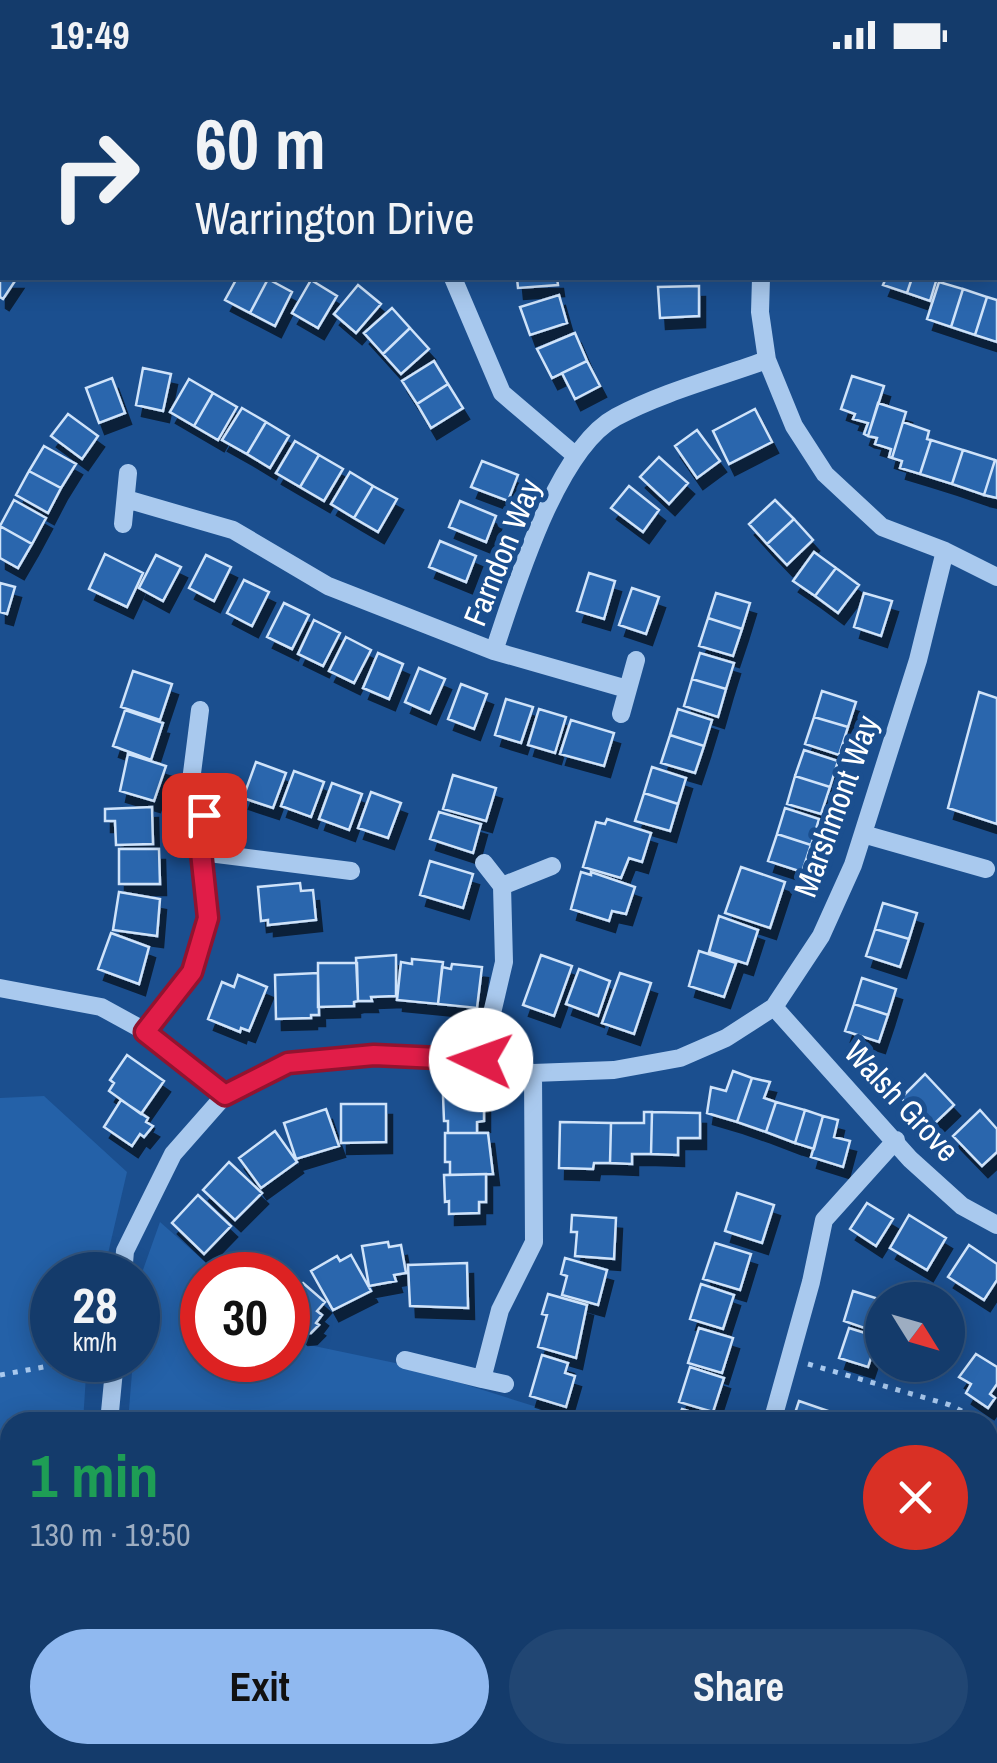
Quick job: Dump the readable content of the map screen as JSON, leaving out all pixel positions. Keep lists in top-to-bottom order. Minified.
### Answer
{"streets":{"street":["Farndon Way","Marshmont Way","Walsh Grove"]},"crossings":[["Marshmont Way","Walsh Grove"]],"north":"bottom right","page":{"status":"19:49","turn":["60 m","Warrington Drive"],"speed":"28 km/h","limit":"30","heading":["1 min","130 m · 19:50"],"buttons":["Exit","Share"]}}
